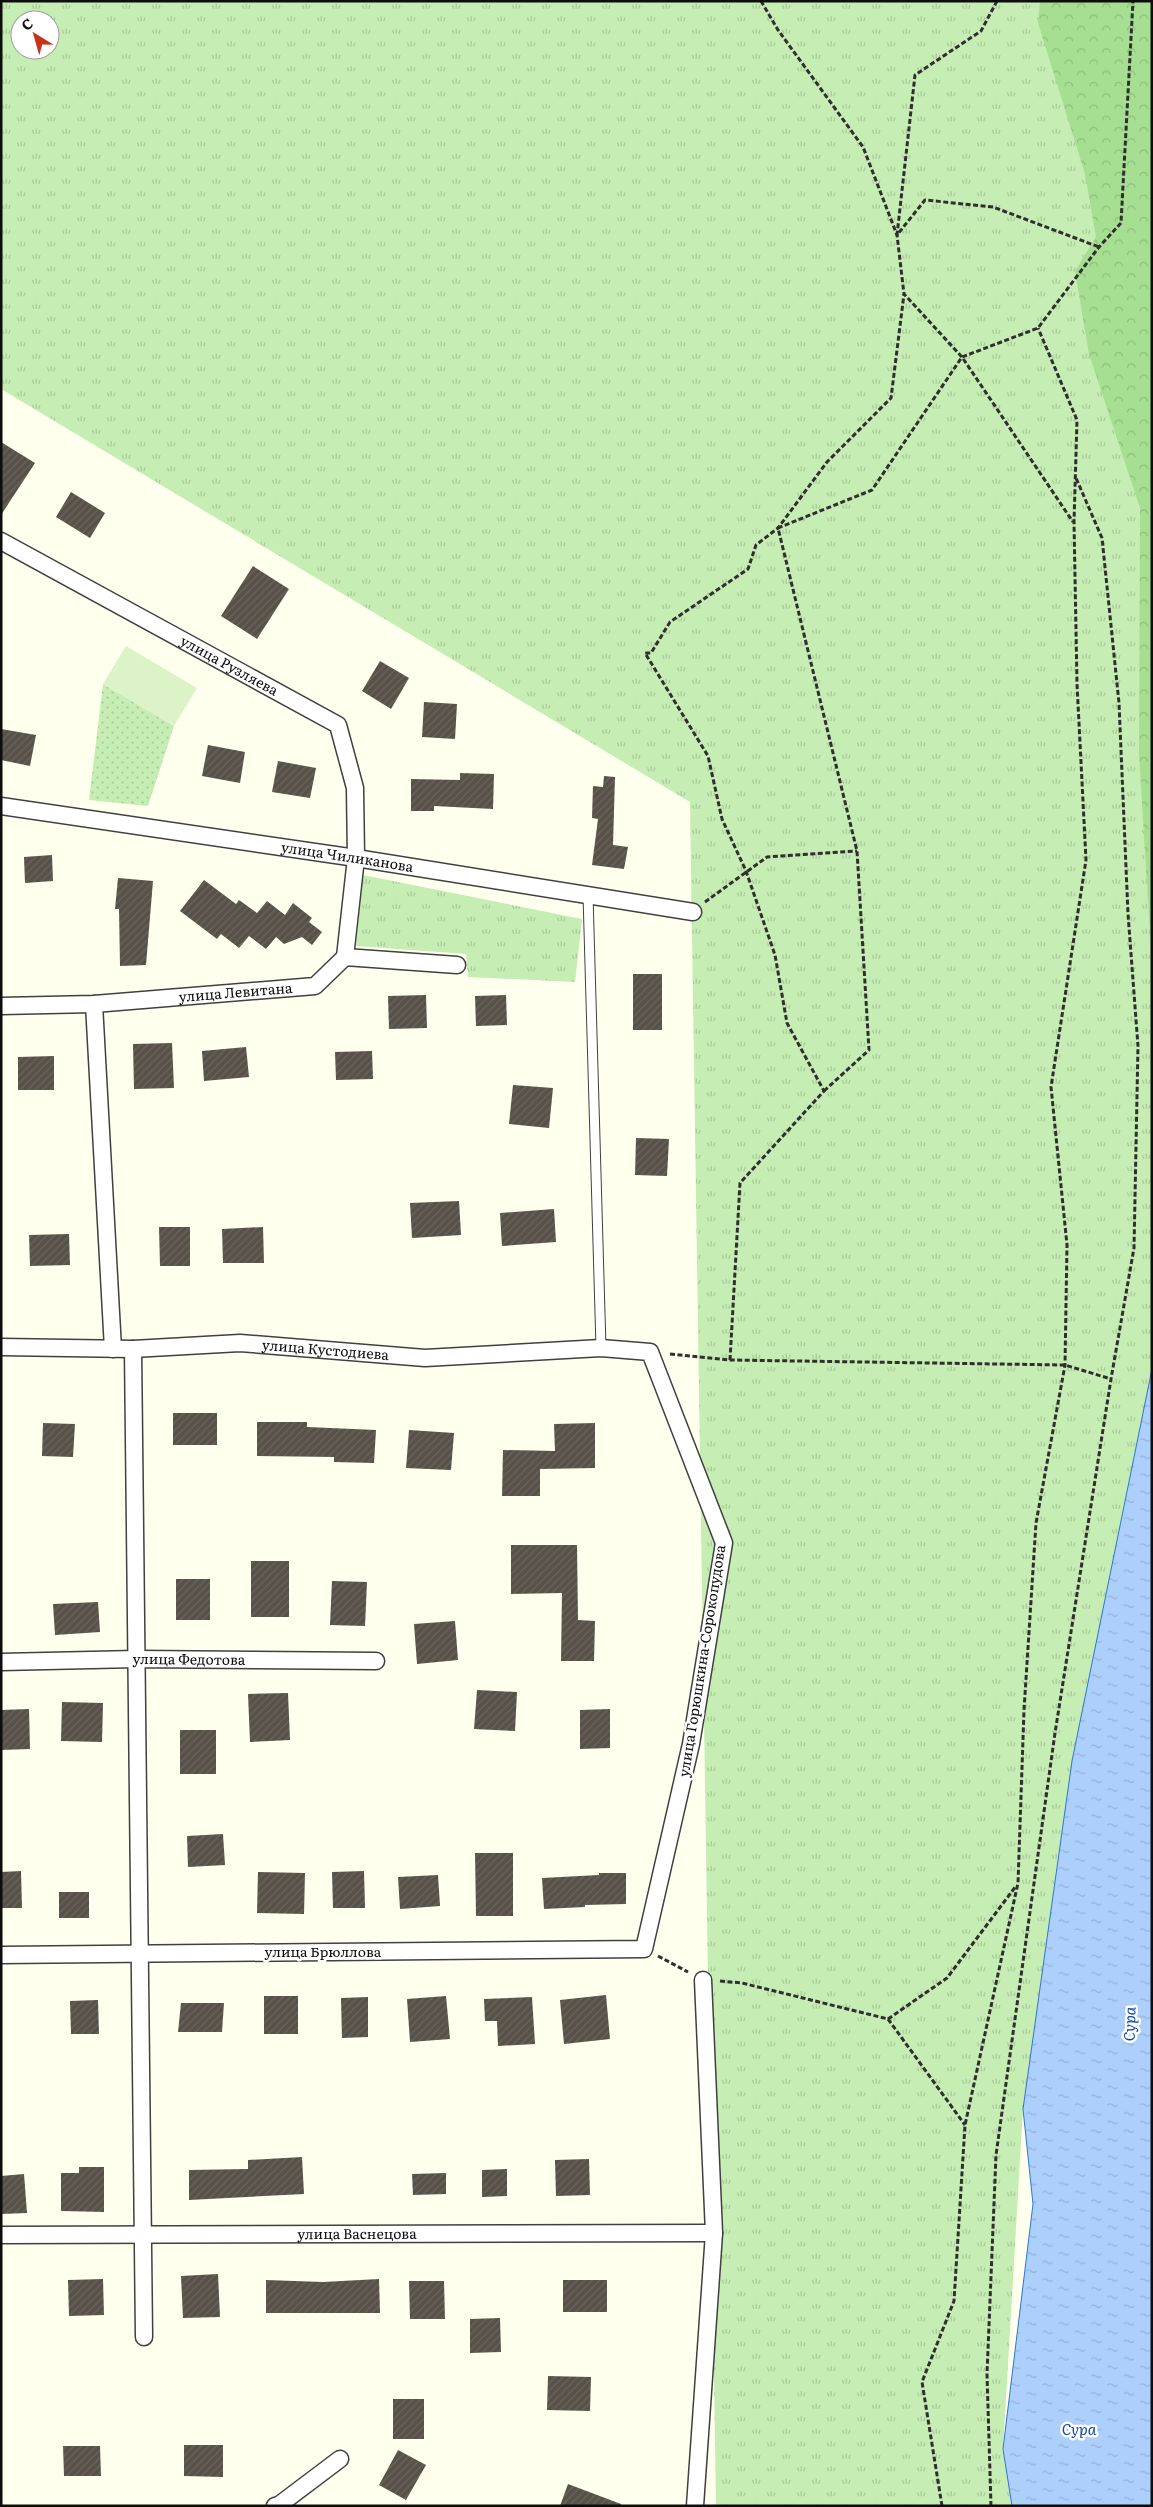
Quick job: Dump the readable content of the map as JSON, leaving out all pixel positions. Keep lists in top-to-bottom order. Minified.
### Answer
{"streets":{"street":["улица Рузляева","улица Чиликанова","улица Левитана","улица Кустодиева","улица Федотова","улица Горюшкина-Сорокопудова","улица Брюллова","улица Васнецова"]},"crossings":[["улица Рузляева","улица Чиликанова"],["улица Рузляева","улица Левитана"],["улица Кустодиева","улица Горюшкина-Сорокопудова"],["улица Горюшкина-Сорокопудова","улица Брюллова"]],"water":["Сура"],"north":"top left"}
